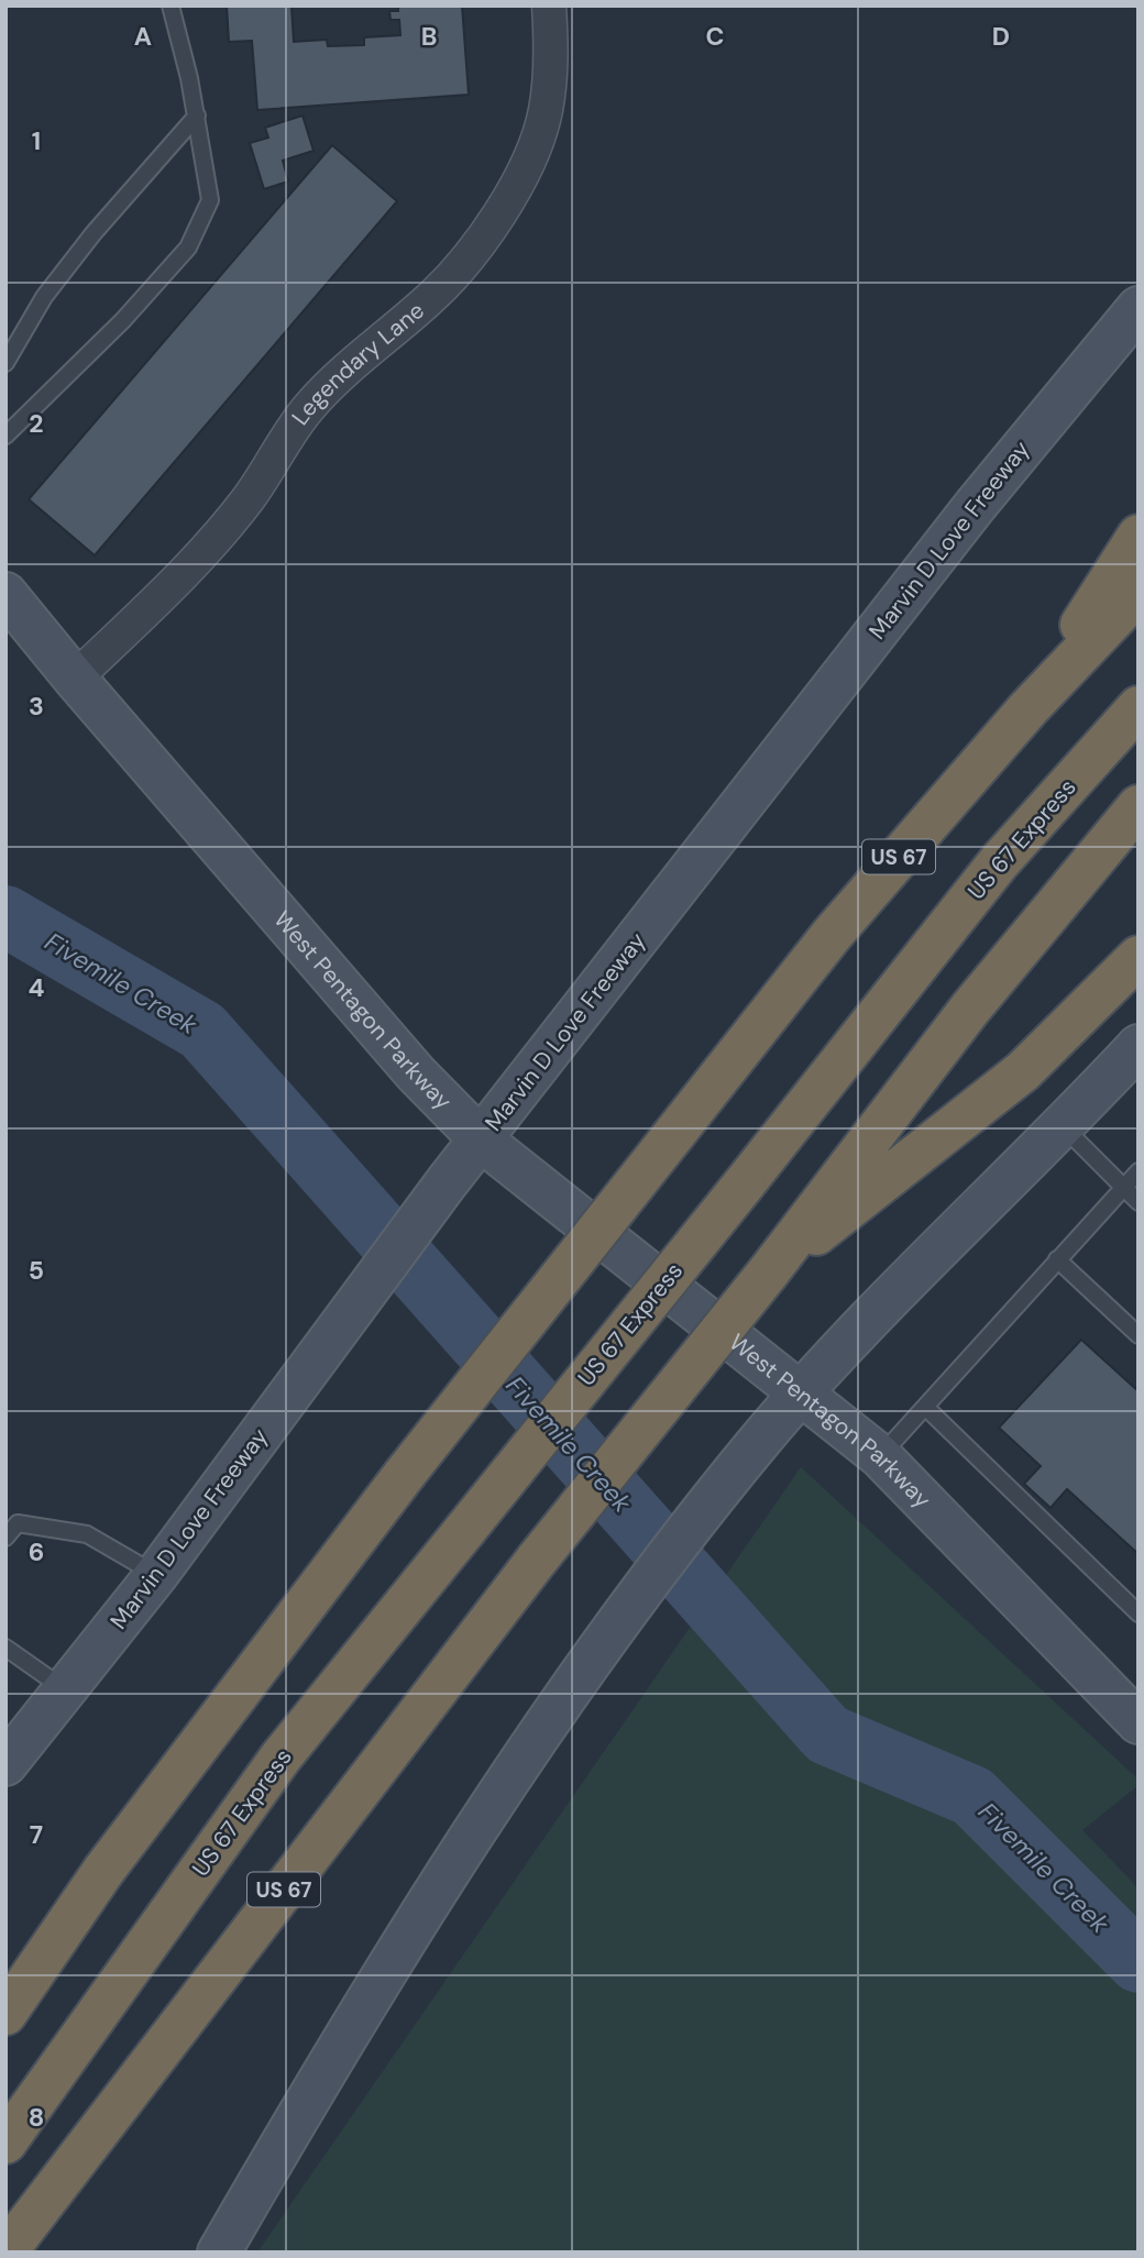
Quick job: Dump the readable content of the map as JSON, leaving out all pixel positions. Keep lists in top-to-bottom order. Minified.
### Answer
{"streets":{"highway":["US 67 Express","US 67"],"main road":["Marvin D Love Freeway","West Pentagon Parkway"],"street":["Legendary Lane"]},"crossings":[["Legendary Lane","West Pentagon Parkway"],["Marvin D Love Freeway","West Pentagon Parkway"]],"water":["Fivemile Creek"],"grid":{"columns":["A","B","C","D"],"rows":["1","2","3","4","5","6","7","8"]}}
